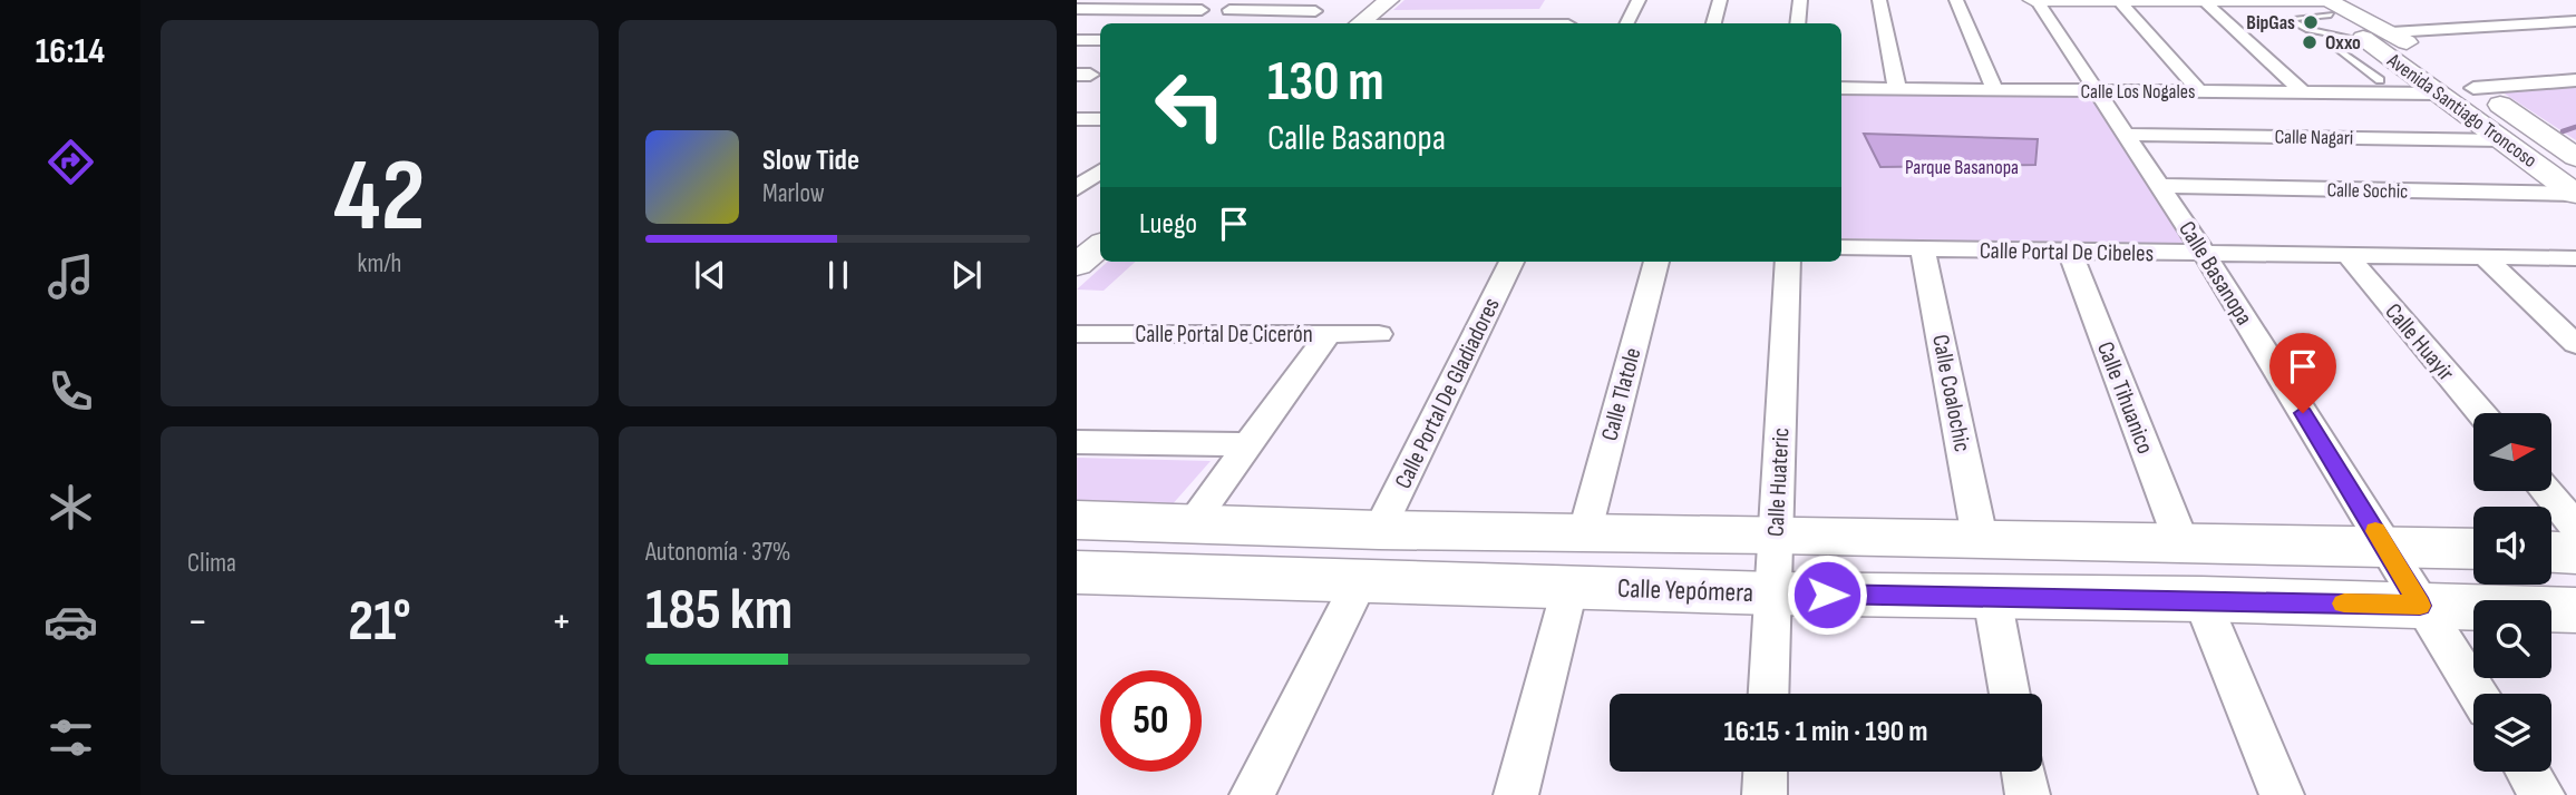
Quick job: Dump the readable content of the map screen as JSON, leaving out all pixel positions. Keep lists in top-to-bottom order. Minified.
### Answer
{"streets":{"main road":["Avenida Santiago Troncoso","Calle Yepómera"],"street":["Calle Los Nogales","Calle Nagari","Calle Sochic","Calle Portal De Cibeles","Calle Basanopa","Calle Portal De Cicerón","Calle Huayir","Calle Portal De Gladiadores","Calle Coalochic","Calle Tlatole","Calle Tihuanico","Calle Huateric"]},"crossings":[["Calle Los Nogales","Avenida Santiago Troncoso"],["Calle Los Nogales","Calle Basanopa"],["Avenida Santiago Troncoso","Calle Nagari"],["Avenida Santiago Troncoso","Calle Sochic"],["Calle Nagari","Calle Basanopa"],["Calle Sochic","Calle Basanopa"],["Calle Portal De Cibeles","Calle Basanopa"],["Calle Portal De Cibeles","Calle Huayir"],["Calle Portal De Cibeles","Calle Coalochic"],["Calle Portal De Cibeles","Calle Tihuanico"],["Calle Basanopa","Calle Yepómera"],["Calle Huateric","Calle Yepómera"]],"parks":["Parque Basanopa"],"places":["BipGas","Oxxo"],"north":"right","page":{"tabs":"16:14","tile":[["42","km/h"],"Clima",["Autonomía · 37%","185 km"]],"turn":["130 m","Calle Basanopa"],"song":["Slow Tide","Marlow"],"then":"Luego","heat":["−","21°","+"],"limit":"50","trip":"16:15 · 1 min · 190 m"}}
